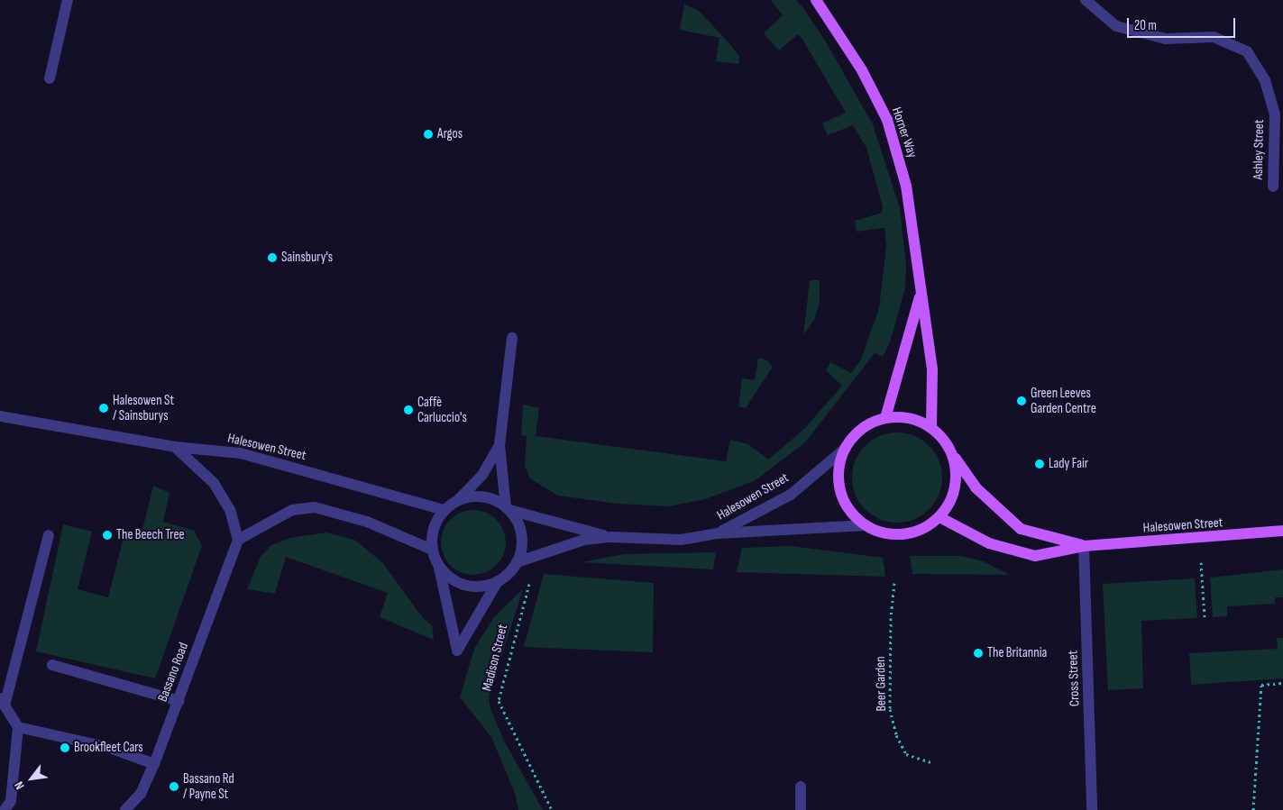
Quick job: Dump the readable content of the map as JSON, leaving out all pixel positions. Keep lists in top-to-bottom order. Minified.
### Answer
{"streets":{"main road":["Horner Way","Halesowen Street"],"street":["Ashley Street","Madison Street","Bassano Road","Cross Street"],"path":["Beer Garden"]},"crossings":[["Horner Way","Halesowen Street"],["Halesowen Street","Madison Street"],["Halesowen Street","Cross Street"]],"places":["Argos","Sainsbury's","Green Leeves Garden Centre","Halesowen St / Sainsburys","Caffè Carluccio's","Lady Fair","The Beech Tree","The Britannia","Brookfleet Cars","Bassano Rd / Payne St"],"scale_bar":"20 m","north":"bottom left"}
